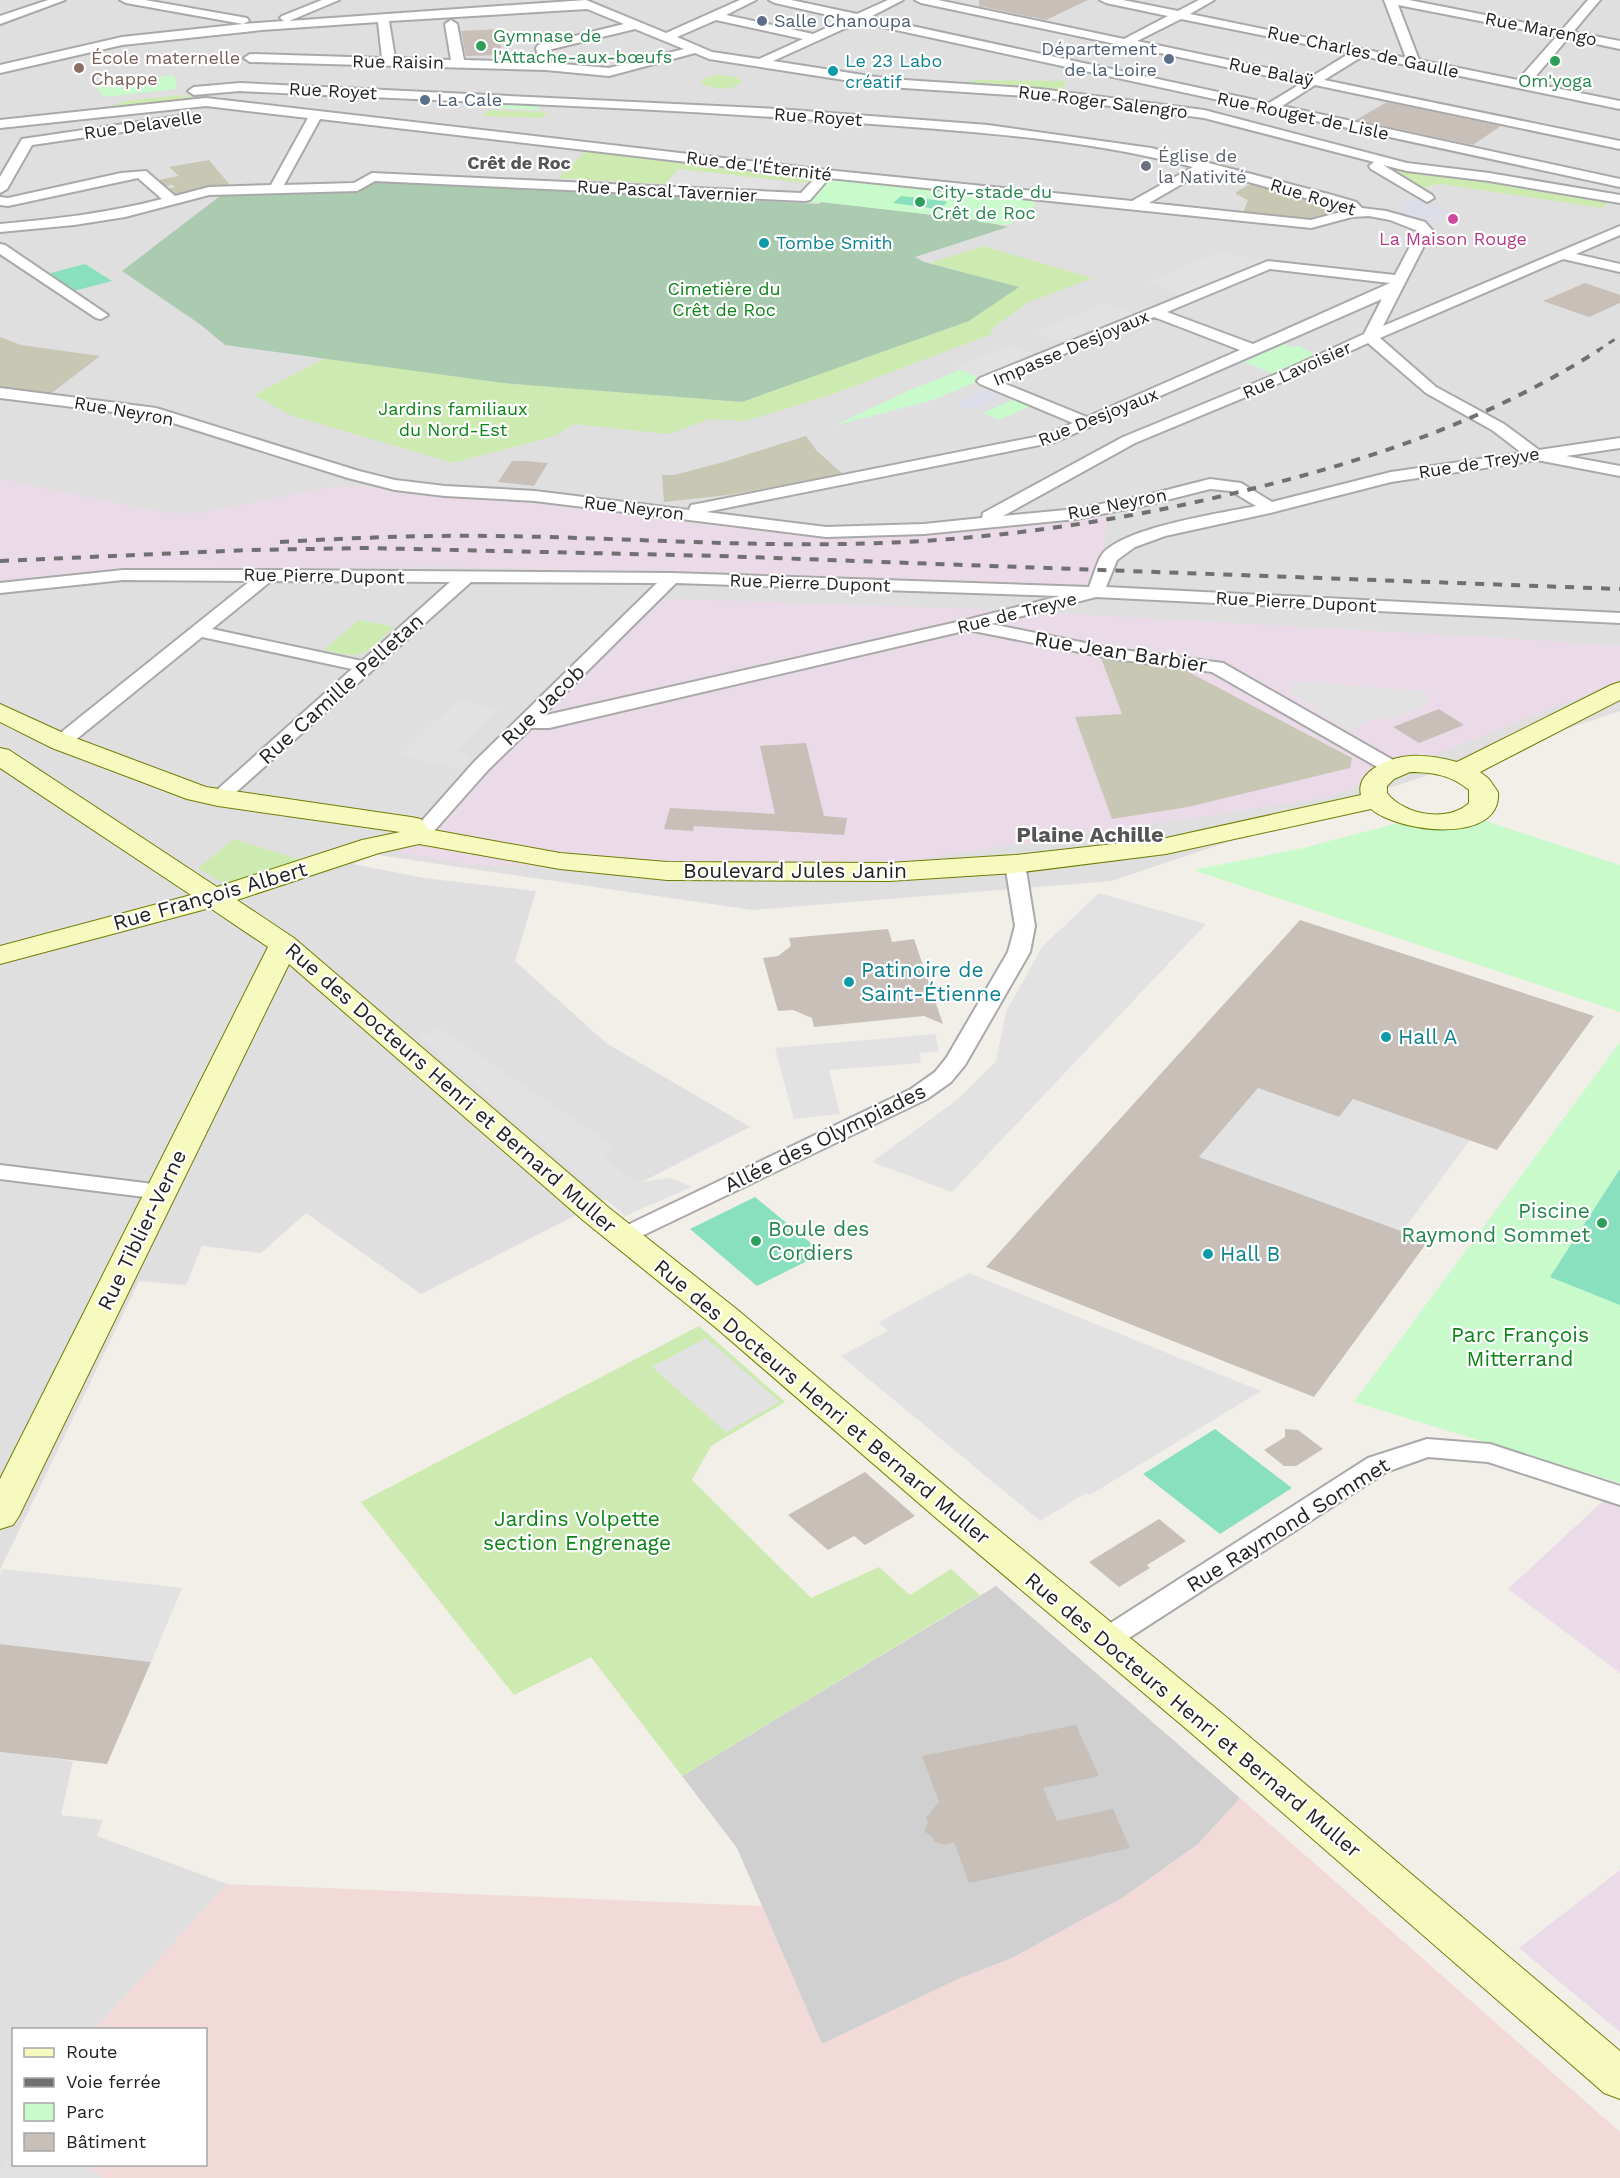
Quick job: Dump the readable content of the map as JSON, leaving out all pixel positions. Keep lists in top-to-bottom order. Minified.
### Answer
{"streets":{"main road":["Boulevard Jules Janin","Rue François Albert","Rue des Docteurs Henri et Bernard Muller","Rue Tiblier-Verne"],"street":["Rue Marengo","Rue Charles de Gaulle","Rue Raisin","Rue Balaÿ","Rue Royet","Rue Roger Salengro","Rue Rouget de Lisle","Rue Delavelle","Rue de l'Éternité","Rue Pascal Tavernier","Impasse Desjoyaux","Rue Lavoisier","Rue Neyron","Rue Desjoyaux","Rue de Treyve","Rue Pierre Dupont","Rue Jean Barbier","Rue Camille Pelletan","Rue Jacob","Allée des Olympiades","Rue Raymond Sommet"]},"crossings":[["Rue Raisin","Rue Royet"],["Rue Raisin","Rue Roger Salengro"],["Rue Royet","Rue de l'Éternité"],["Rue Royet","Impasse Desjoyaux"],["Rue Royet","Rue Desjoyaux"],["Rue Delavelle","Rue de l'Éternité"],["Rue de l'Éternité","Rue Pascal Tavernier"],["Impasse Desjoyaux","Rue Desjoyaux"],["Rue Lavoisier","Rue Neyron"],["Rue Neyron","Rue Desjoyaux"],["Rue Neyron","Rue de Treyve"],["Rue de Treyve","Rue Pierre Dupont"],["Rue de Treyve","Rue Jean Barbier"],["Rue de Treyve","Rue Jacob"],["Rue Pierre Dupont","Rue Camille Pelletan"],["Rue Pierre Dupont","Rue Jacob"],["Rue Camille Pelletan","Boulevard Jules Janin"],["Rue Jacob","Boulevard Jules Janin"],["Rue Jacob","Rue François Albert"],["Boulevard Jules Janin","Rue François Albert"],["Boulevard Jules Janin","Allée des Olympiades"],["Rue François Albert","Rue des Docteurs Henri et Bernard Muller"],["Rue des Docteurs Henri et Bernard Muller","Allée des Olympiades"],["Rue des Docteurs Henri et Bernard Muller","Rue Tiblier-Verne"],["Rue des Docteurs Henri et Bernard Muller","Rue Raymond Sommet"]],"districts":["Crêt de Roc","Plaine Achille"],"parks":["Cimetière du Crêt de Roc","Jardins familiaux du Nord-Est","Parc François Mitterrand","Jardins Volpette section Engrenage"],"places":["Salle Chanoupa","Gymnase de l'Attache-aux-bœufs","Département de la Loire","Om'yoga","École maternelle Chappe","Le 23 Labo créatif","La Cale","Église de la Nativité","City-stade du Crêt de Roc","La Maison Rouge","Tombe Smith","Patinoire de Saint-Étienne","Hall A","Piscine Raymond Sommet","Boule des Cordiers","Hall B"],"legend":["Route","Voie ferrée","Parc","Bâtiment"]}
